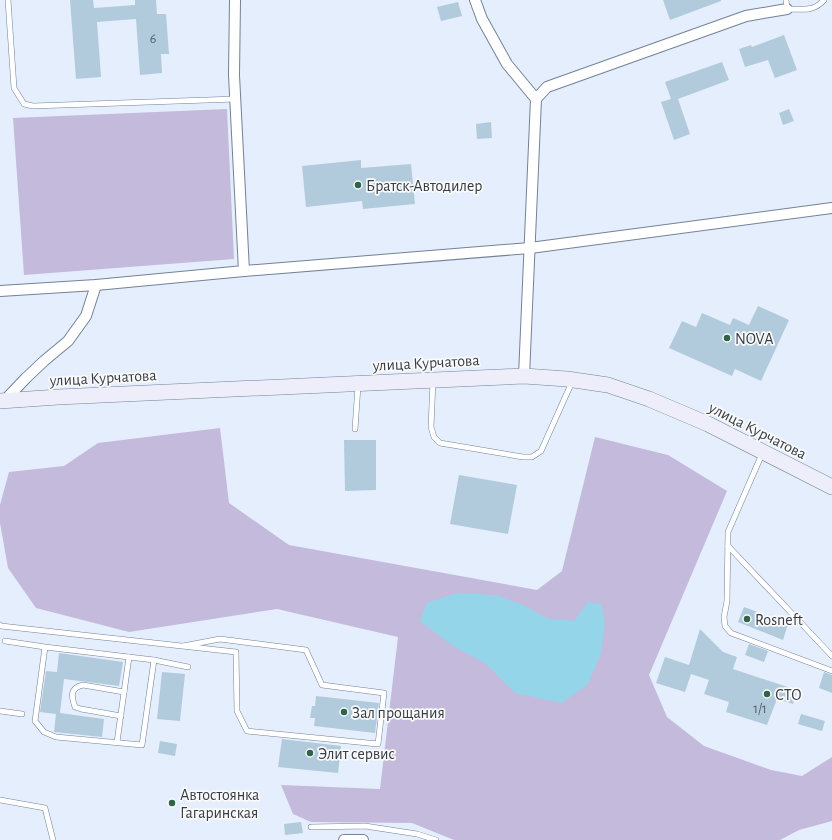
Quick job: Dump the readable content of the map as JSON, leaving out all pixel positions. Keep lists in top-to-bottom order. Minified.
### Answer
{"streets":{"main road":["улица Курчатова"]},"places":["Братск-Автодилер","NOVA","Rosneft","СТО","Зал прощания","Элит сервис","Автостоянка Гагаринская"],"house_numbers":["6","1/1"]}
